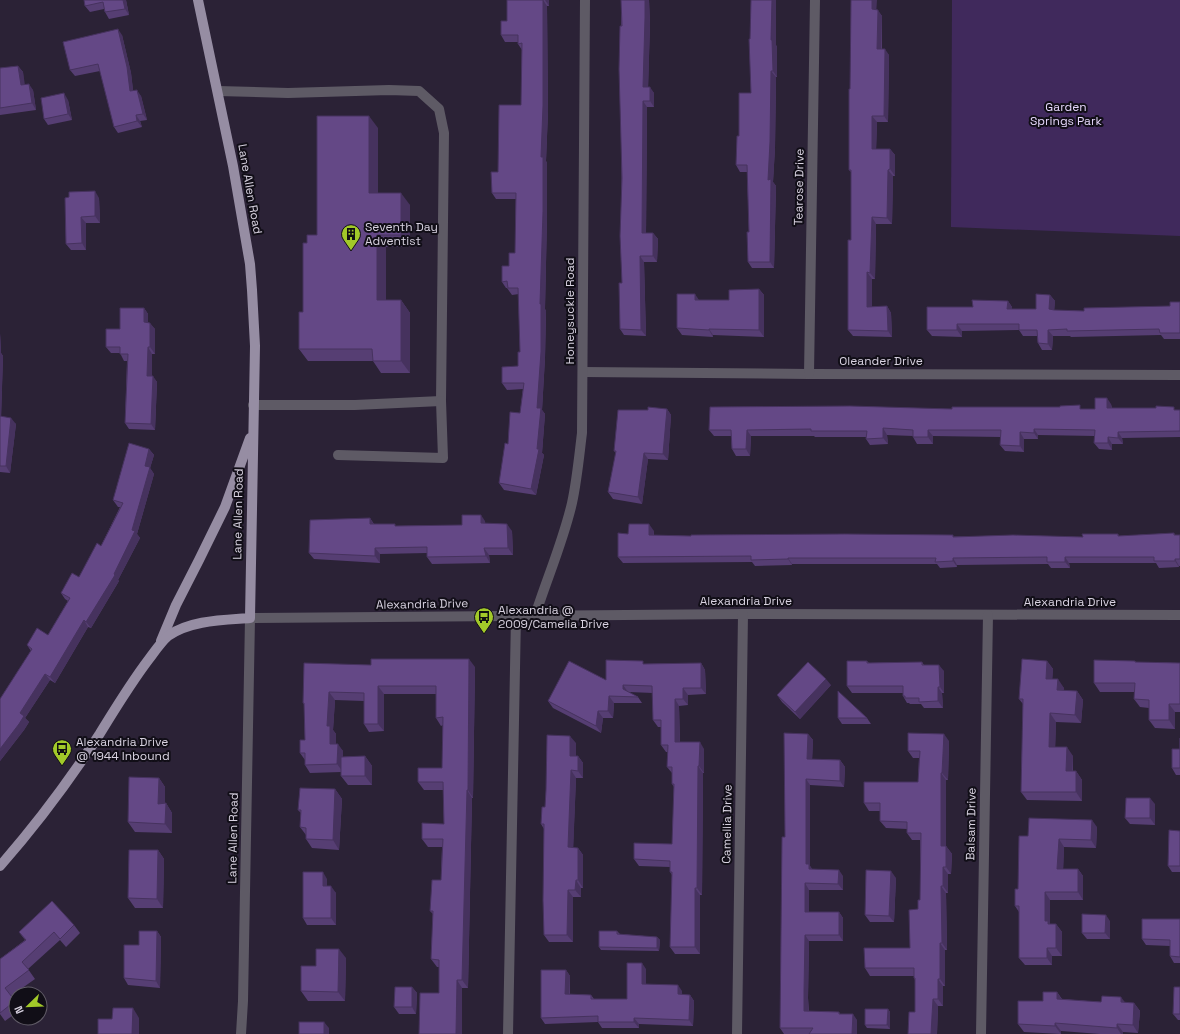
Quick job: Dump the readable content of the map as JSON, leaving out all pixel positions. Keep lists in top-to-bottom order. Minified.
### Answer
{"streets":{"main road":["Lane Allen Road","Alexandria Drive"],"street":["Tearose Drive","Honeysuckle Road","Oleander Drive","Camellia Drive","Balsam Drive"]},"crossings":[["Tearose Drive","Oleander Drive"],["Lane Allen Road","Alexandria Drive"],["Honeysuckle Road","Oleander Drive"],["Honeysuckle Road","Alexandria Drive"],["Alexandria Drive","Camellia Drive"],["Alexandria Drive","Balsam Drive"]],"parks":["Garden Springs Park"],"places":{"building":["Seventh Day Adventist"],"bus stop":["Alexandria @ 2009/Camelia Drive","Alexandria Drive @ 1944 Inbound"]},"north":"bottom left"}
